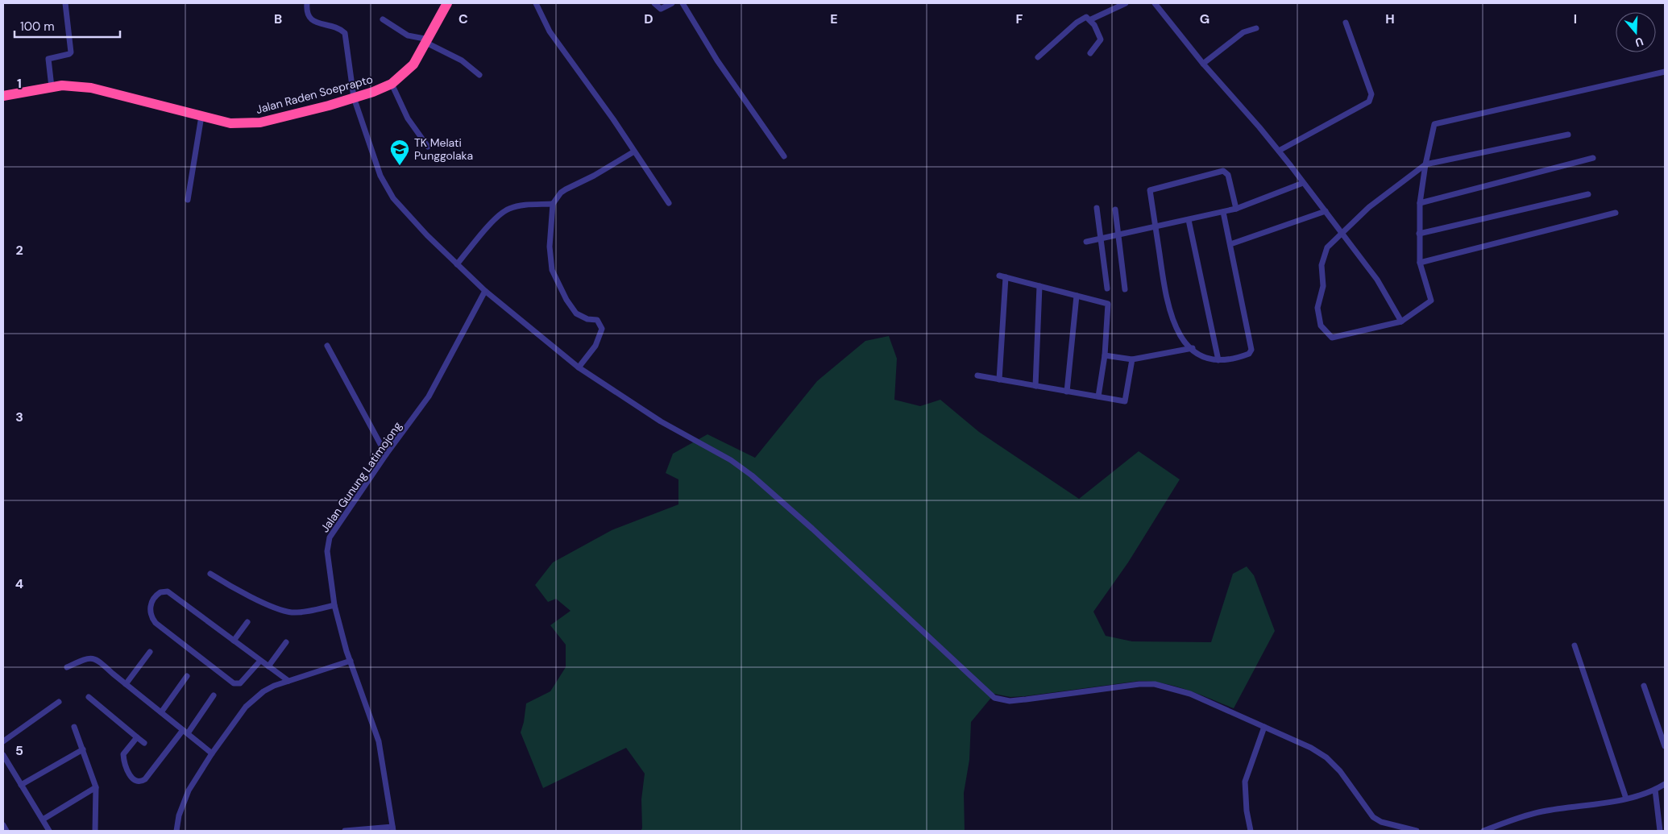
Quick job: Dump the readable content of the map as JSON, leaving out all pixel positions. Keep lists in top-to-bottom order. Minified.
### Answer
{"streets":{"highway":["Jalan Raden Soeprapto"],"street":["Jalan Gunung Latimojong"]},"places":{"school or university":["TK Melati Punggolaka"]},"scale_bar":"100 m","north":"bottom","grid":{"columns":["B","C","D","E","F","G","H","I"],"rows":["1","2","3","4","5"]}}
